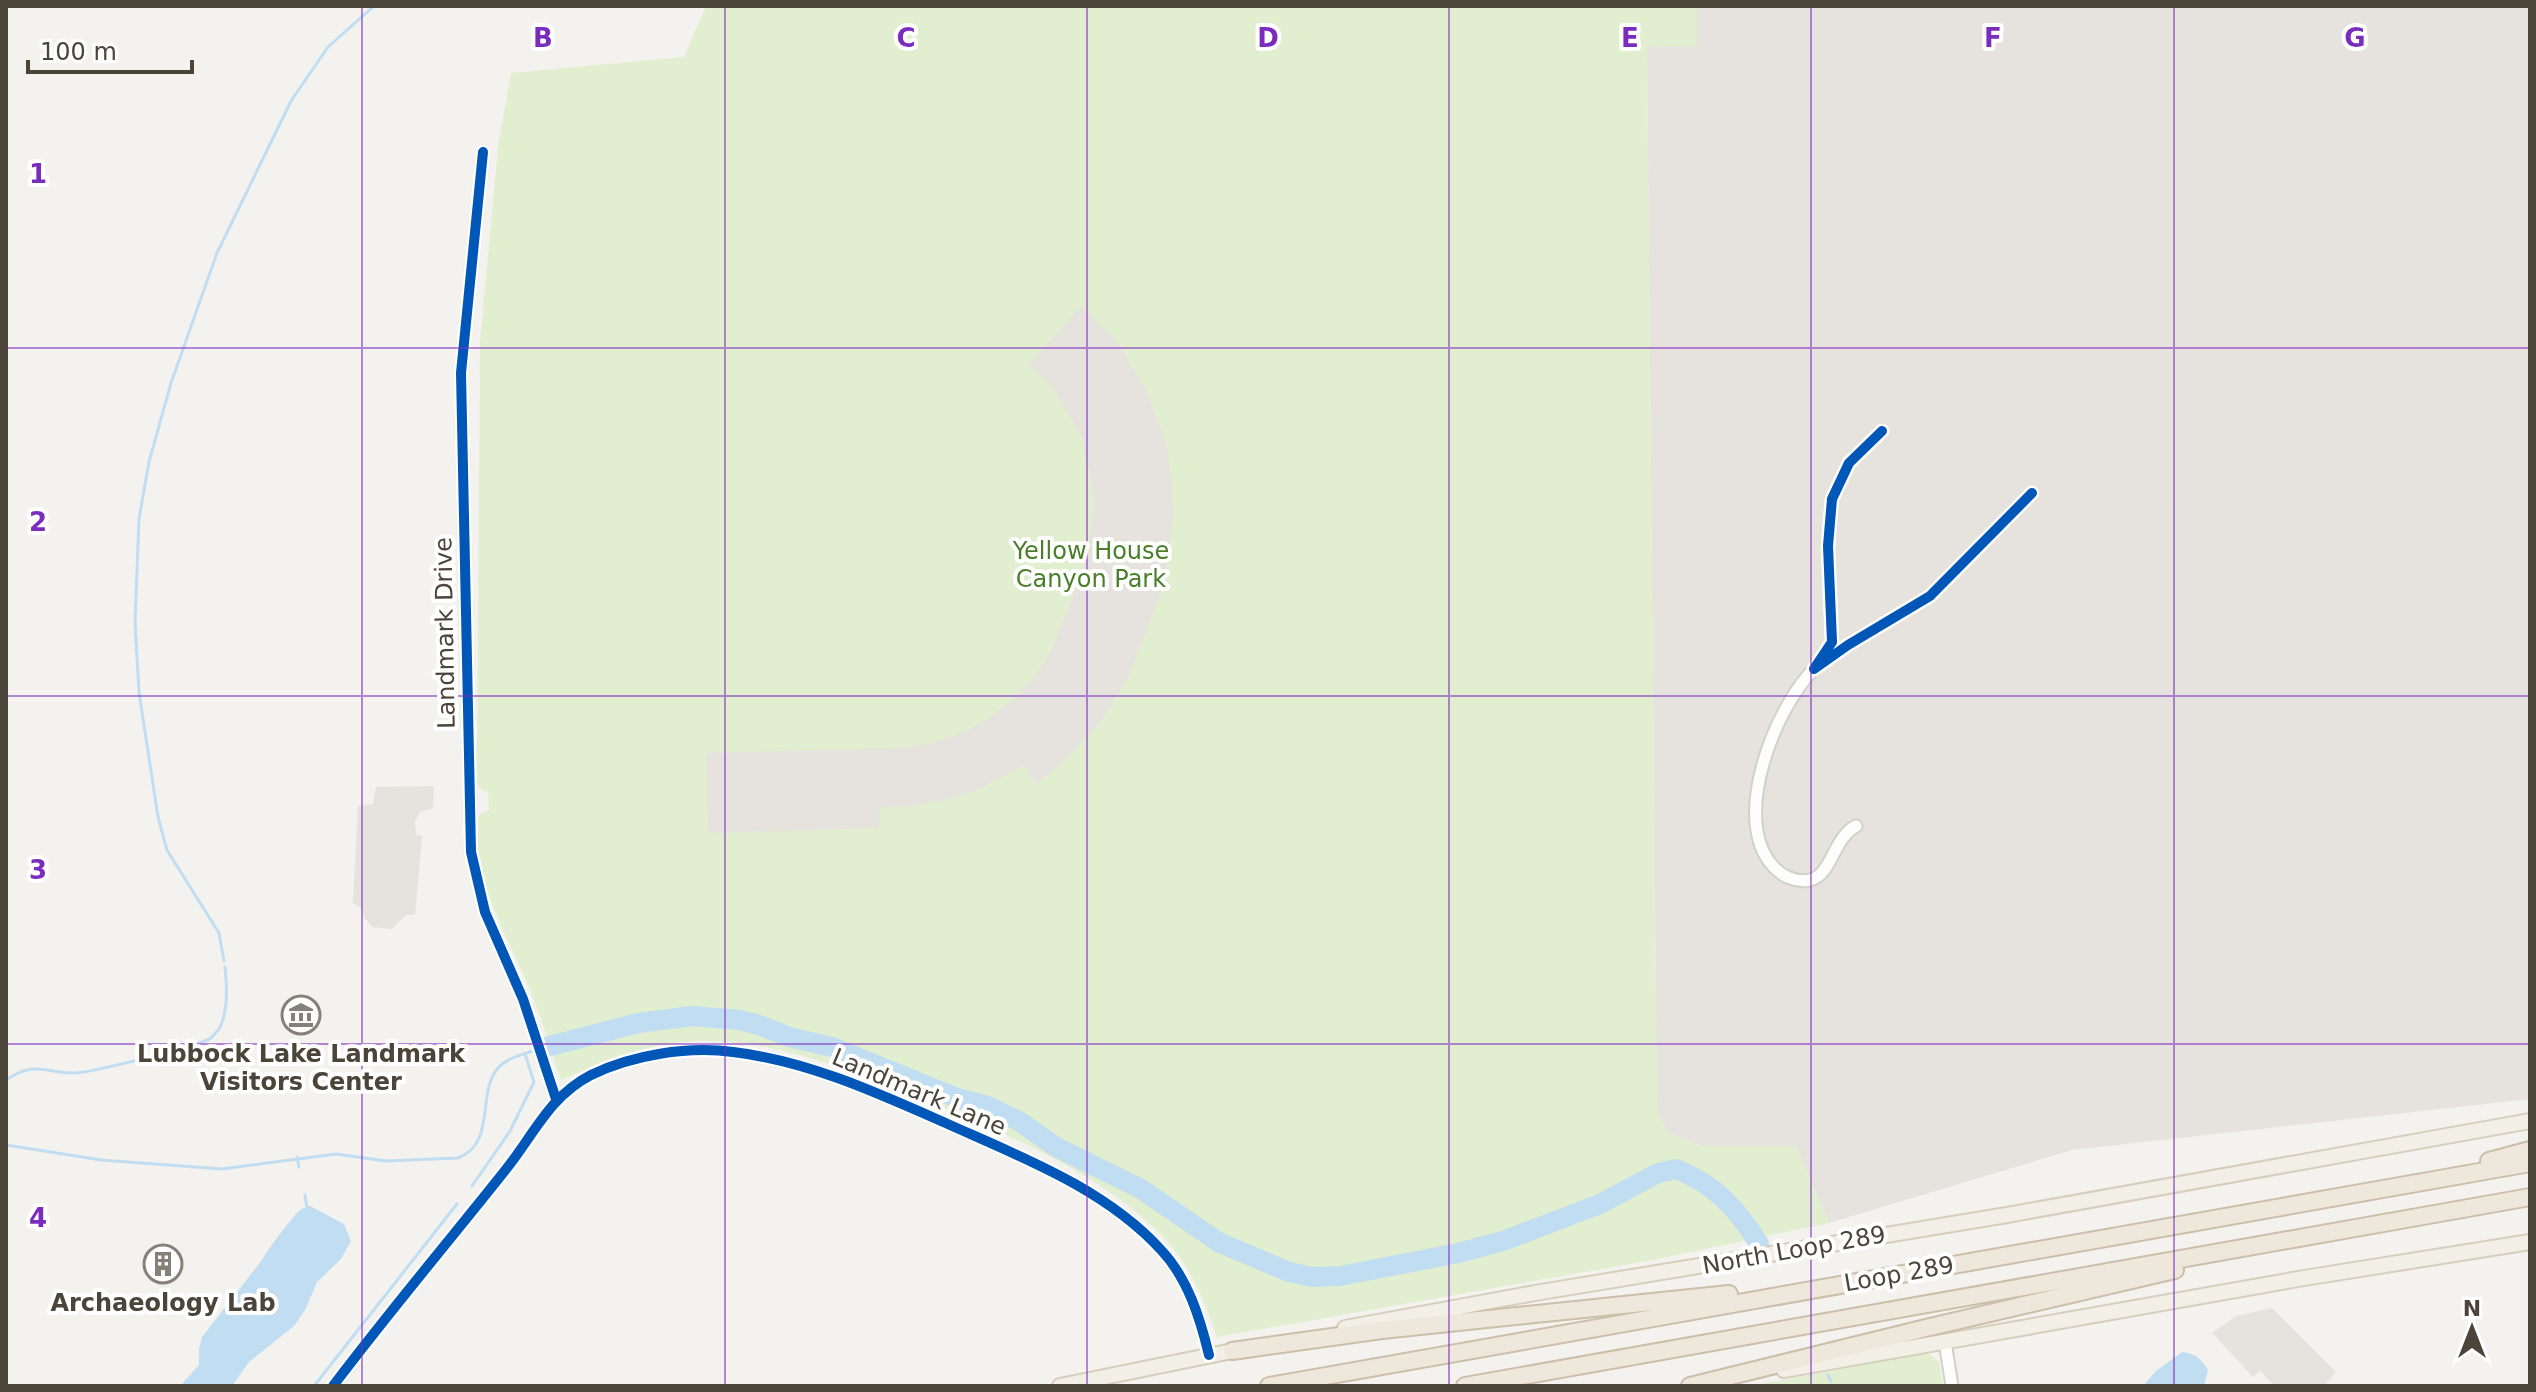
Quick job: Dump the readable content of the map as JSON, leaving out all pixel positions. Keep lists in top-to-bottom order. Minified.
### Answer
{"streets":{"highway":["Loop 289"],"main road":["North Loop 289"],"street":["Landmark Drive","Landmark Lane"]},"crossings":[["Landmark Drive","Landmark Lane"],["Landmark Lane","North Loop 289"]],"parks":["Yellow House Canyon Park"],"places":{"museum":["Lubbock Lake Landmark Visitors Center"],"building":["Archaeology Lab"]},"scale_bar":"100 m","north":"top","grid":{"columns":["B","C","D","E","F","G"],"rows":["1","2","3","4"]}}
